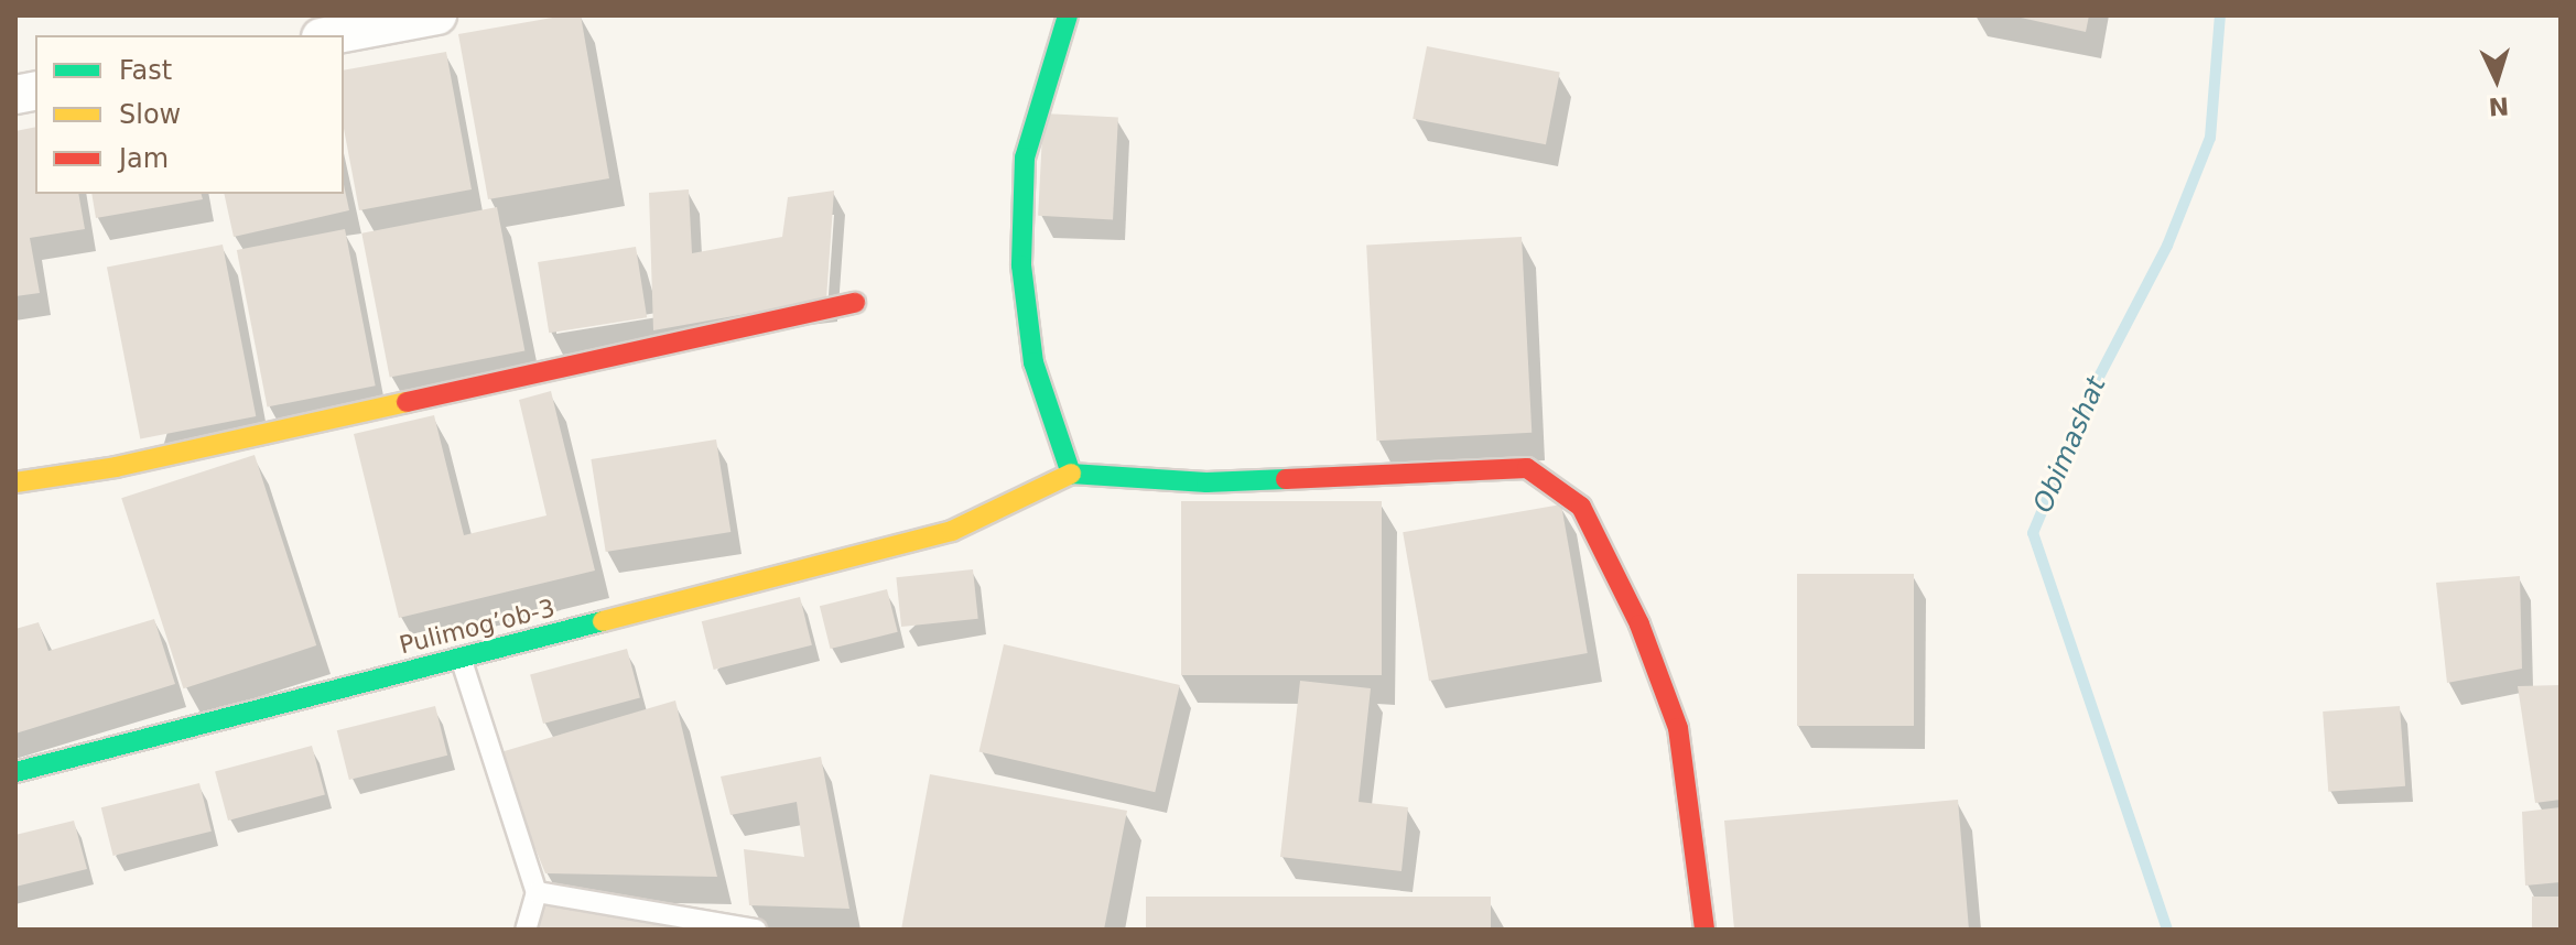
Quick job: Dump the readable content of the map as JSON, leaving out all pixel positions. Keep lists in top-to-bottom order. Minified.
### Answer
{"streets":{"street":["Pulimog’ob-3"]},"water":["Obimashat"],"legend":["Fast","Slow","Jam"],"north":"bottom"}
